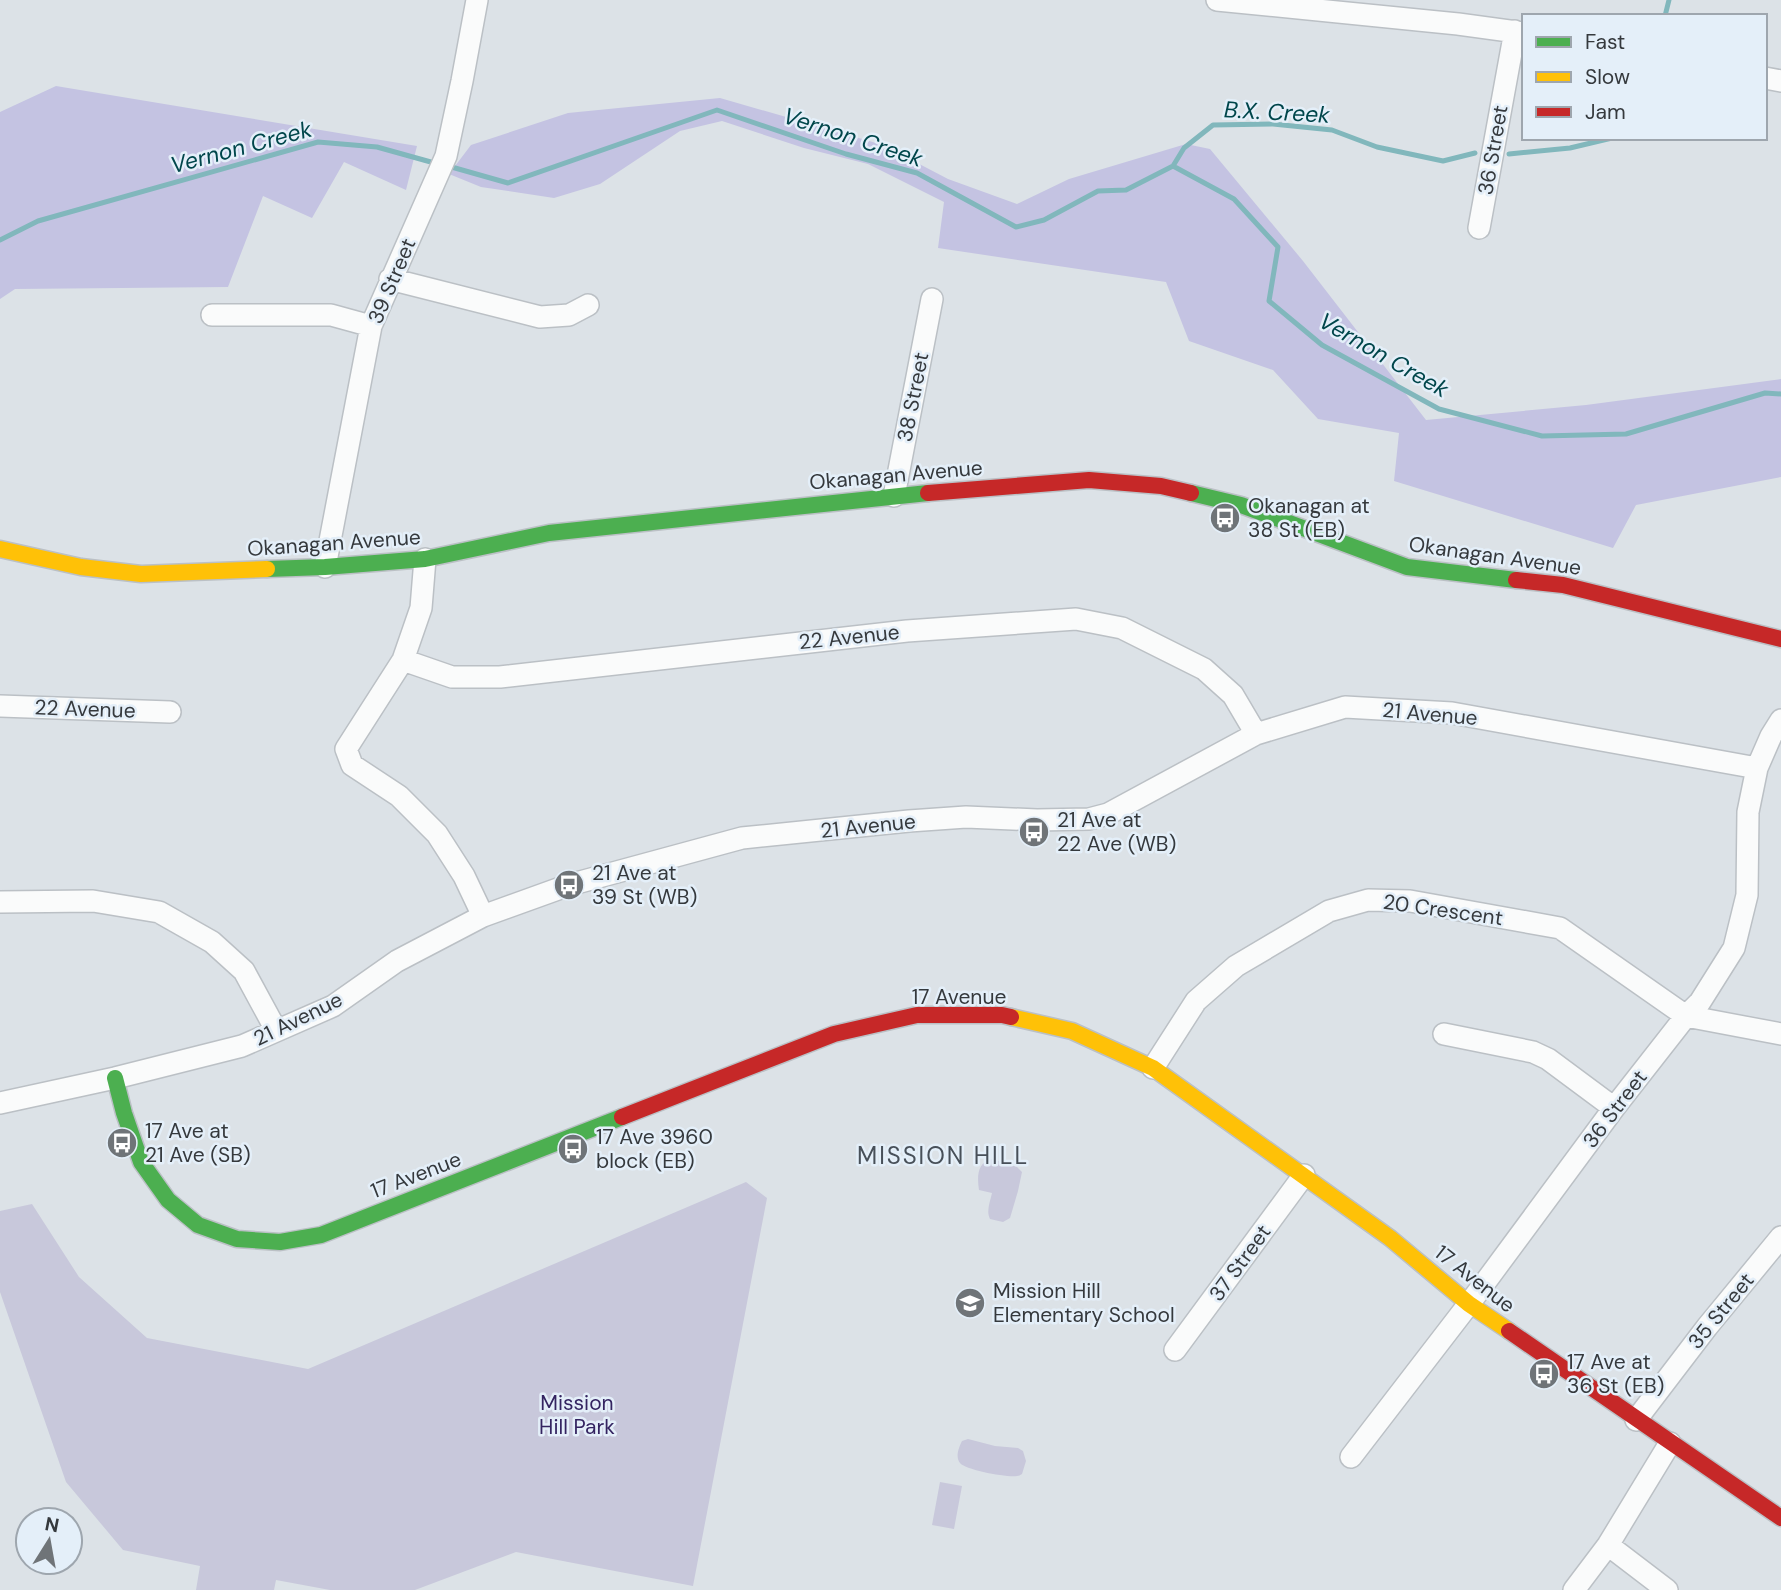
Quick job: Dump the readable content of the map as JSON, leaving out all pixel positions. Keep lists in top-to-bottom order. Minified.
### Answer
{"streets":{"street":["36 Street","39 Street","38 Street","Okanagan Avenue","22 Avenue","21 Avenue","20 Crescent","17 Avenue","37 Street","35 Street"]},"crossings":[["36 Street","21 Avenue"],["36 Street","20 Crescent"],["36 Street","17 Avenue"],["39 Street","Okanagan Avenue"],["38 Street","Okanagan Avenue"],["22 Avenue","21 Avenue"],["21 Avenue","17 Avenue"],["20 Crescent","17 Avenue"],["17 Avenue","37 Street"],["17 Avenue","35 Street"]],"districts":["MISSION HILL"],"water":["B.X. Creek","Vernon Creek"],"parks":["Mission Hill Park"],"places":{"bus stop":["Okanagan at 38 St (EB)","21 Ave at 22 Ave (WB)","21 Ave at 39 St (WB)","17 Ave at 21 Ave (SB)","17 Ave 3960 block (EB)","17 Ave at 36 St (EB)"],"school or university":["Mission Hill Elementary School"]},"legend":["Fast","Slow","Jam"],"north":"top"}
